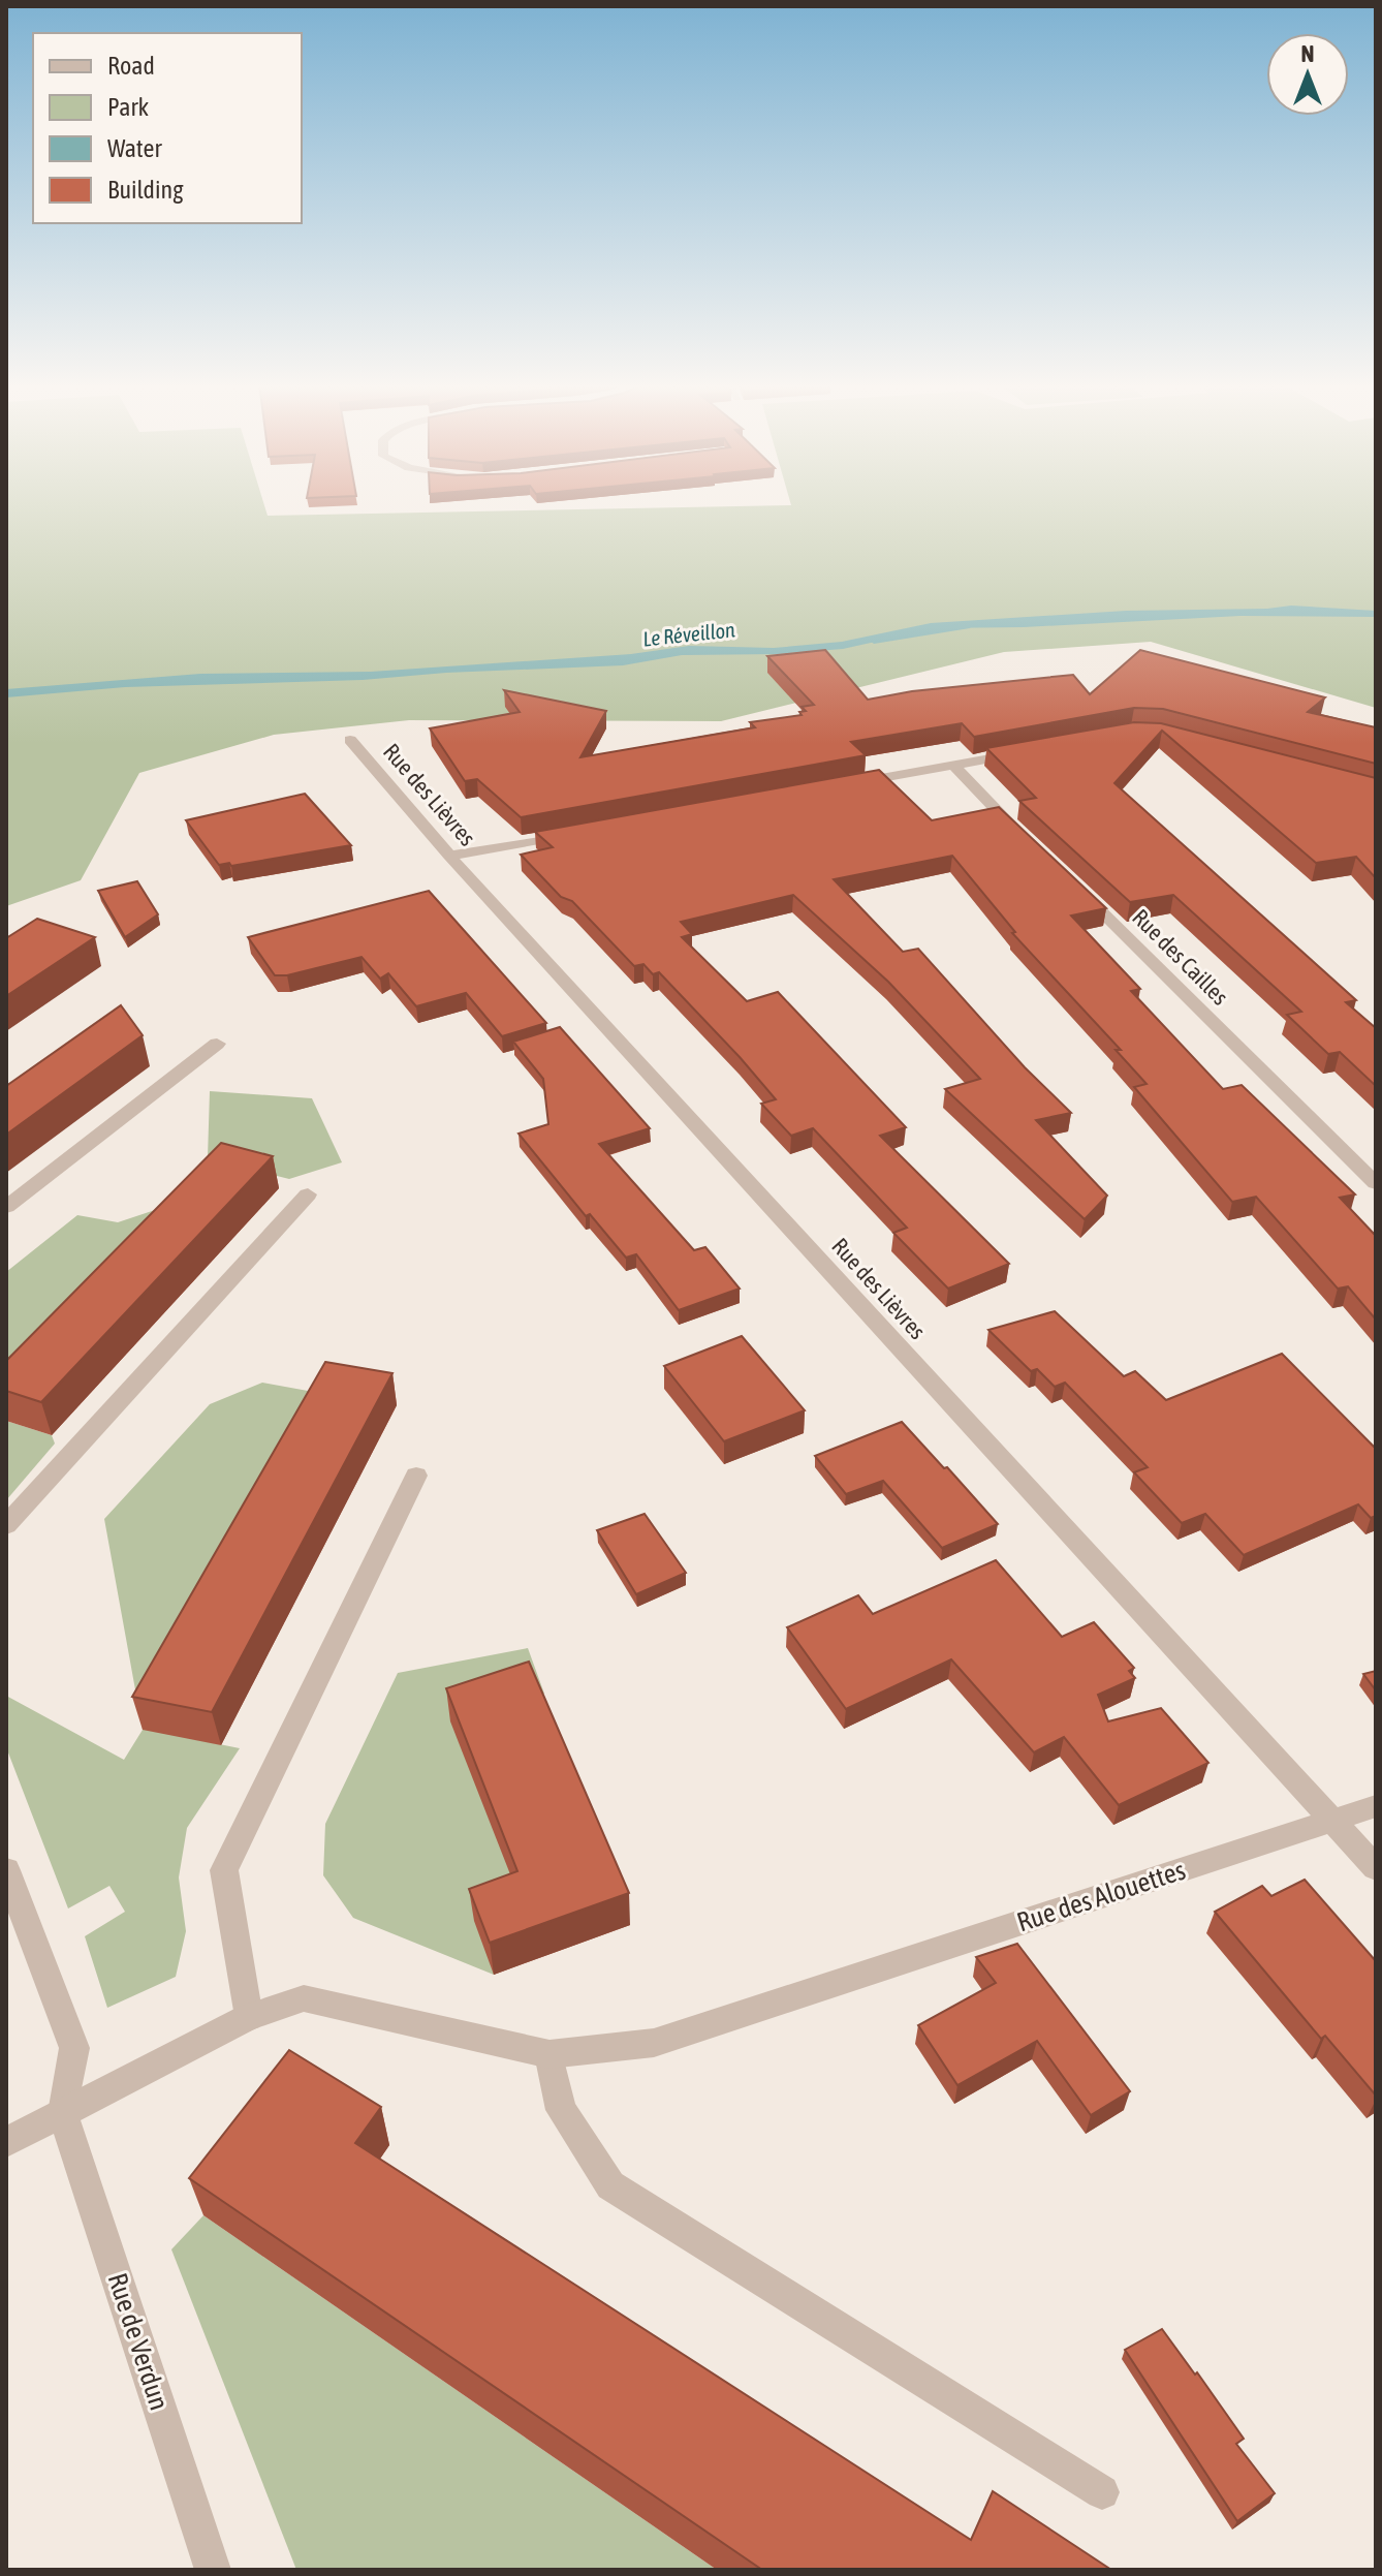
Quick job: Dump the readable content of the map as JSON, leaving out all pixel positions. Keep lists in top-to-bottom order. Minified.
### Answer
{"streets":{"street":["Rue des Lièvres","Rue des Cailles","Rue des Alouettes","Rue de Verdun"]},"crossings":[["Rue des Lièvres","Rue des Alouettes"],["Rue des Alouettes","Rue de Verdun"]],"water":["Le Réveillon"],"legend":["Road","Park","Water","Building"],"north":"top"}
